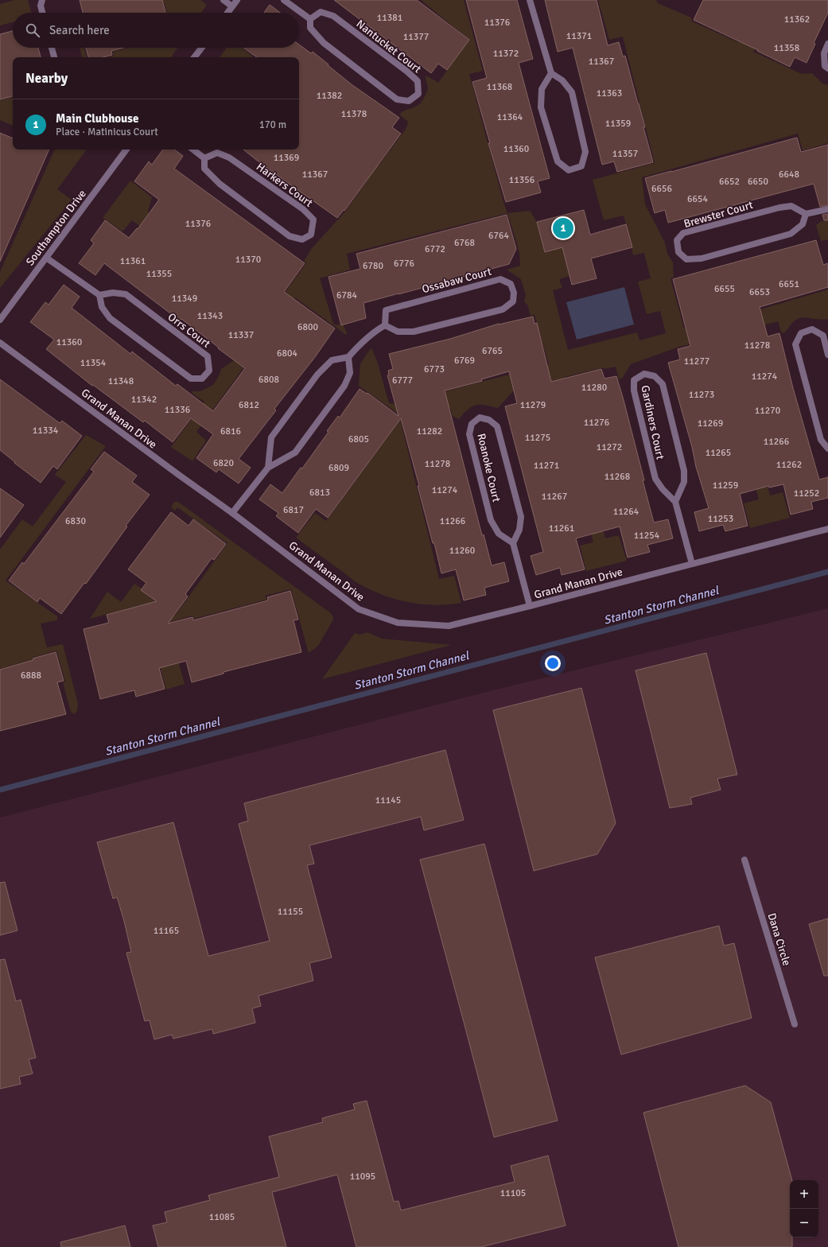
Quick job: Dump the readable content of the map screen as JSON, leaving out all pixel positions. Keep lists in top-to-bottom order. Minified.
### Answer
{"streets":{"street":["Nantucket Court","Harkers Court","Brewster Court","Southampton Drive","Ossabaw Court","Orrs Court","Grand Manan Drive","Gardiners Court","Roanoke Court","Dana Circle"]},"water":["Stanton Storm Channel"],"house_numbers":["11381","11362","11376","11371","11377","11358","11372","11367","11368","11363","11382","11378","11364","11359","11360","11357","11369","11367","6648","11356","6652","6650","6656","6654","11376","6764","6768","6772","11370","11361","6776","6780","11355","6651","6655","6653","6784","11349","11343","6800","11337","11360","11278","6765","6804","6769","11277","11354","6773","11274","6808","6777","11348","11280","11273","11342","6812","11279","11336","11270","11276","11269","11334","6816","11282","11275","6805","11266","11272","11265","6820","11278","11262","11271","6809","11268","11259","11274","6813","11252","11267","6817","11264","11253","6830","11266","11261","11254","11260","6888","11145","11155","11165","11095","11105","11085"],"page":{"search":"Search here","heading":"Nearby","list":[{"mark":"1","name":"Main Clubhouse","note":"Place · Matinicus Court","value":"170 m"}],"pins":"1","map_buttons":["+","−"]}}
